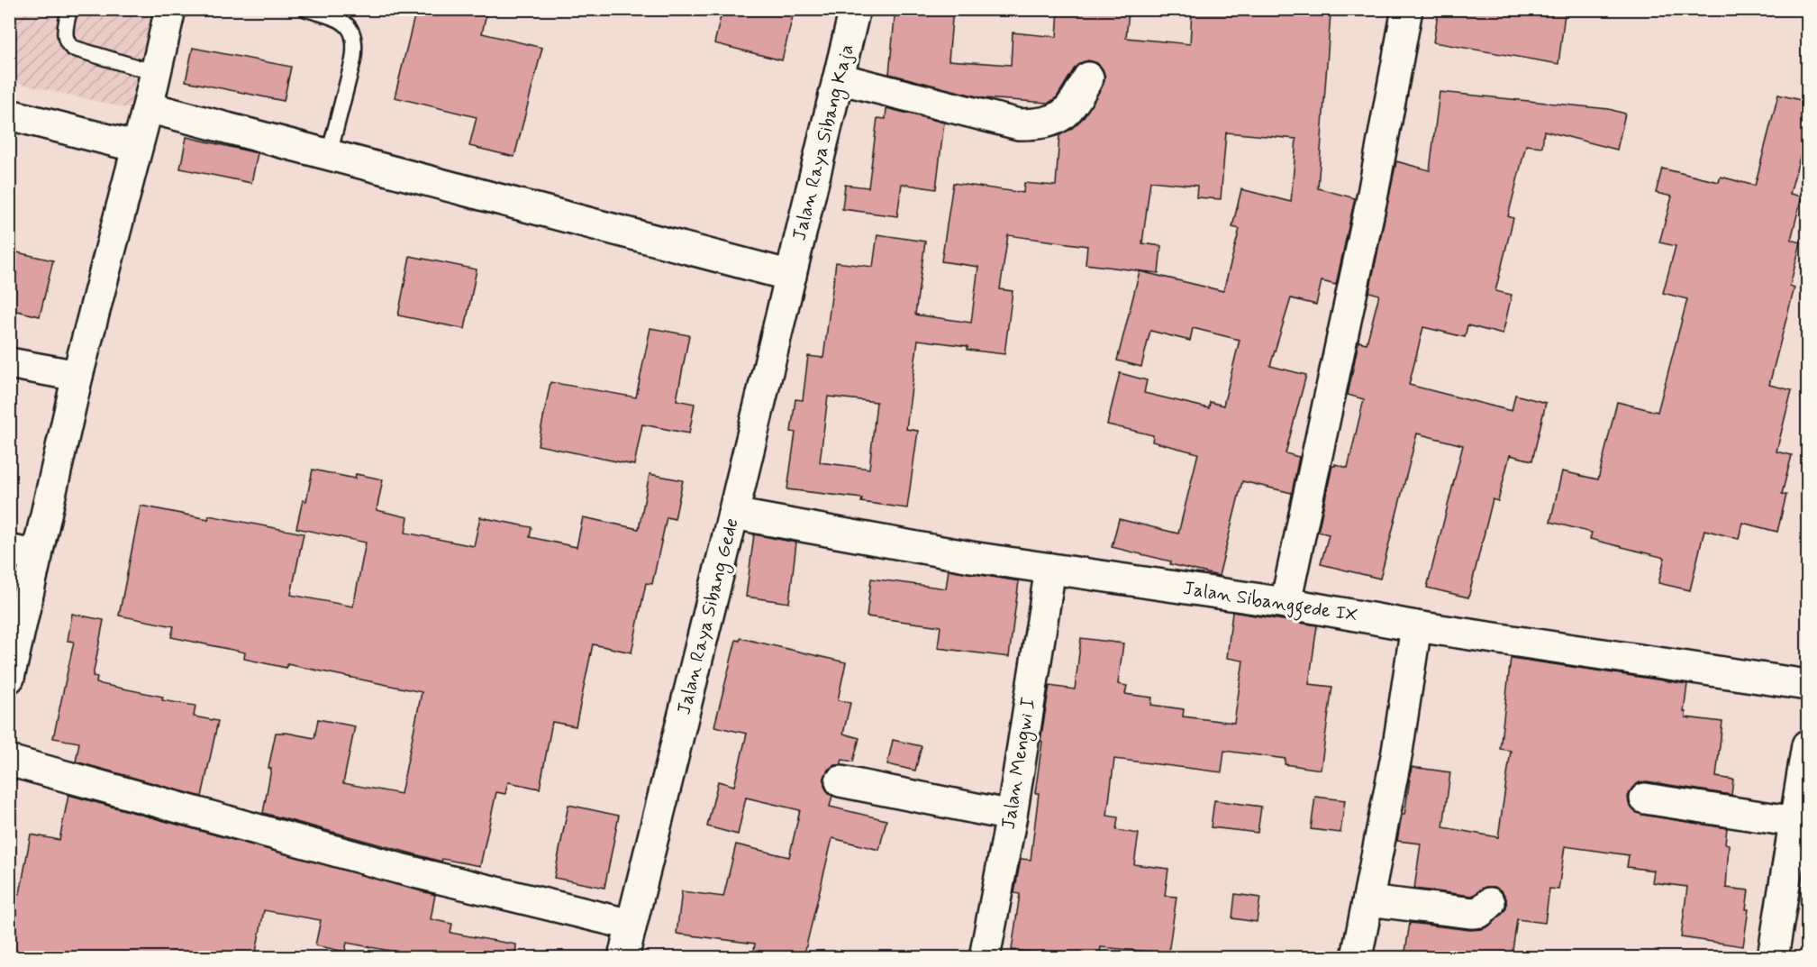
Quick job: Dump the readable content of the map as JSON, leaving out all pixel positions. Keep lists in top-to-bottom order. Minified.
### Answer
{"streets":{"street":["Jalan Raya Sibang Kaja","Jalan Sibanggede IX","Jalan Raya Sibang Gede","Jalan Mengwi I"]},"crossings":[["Jalan Raya Sibang Kaja","Jalan Raya Sibang Gede"],["Jalan Sibanggede IX","Jalan Raya Sibang Gede"],["Jalan Sibanggede IX","Jalan Mengwi I"]]}
